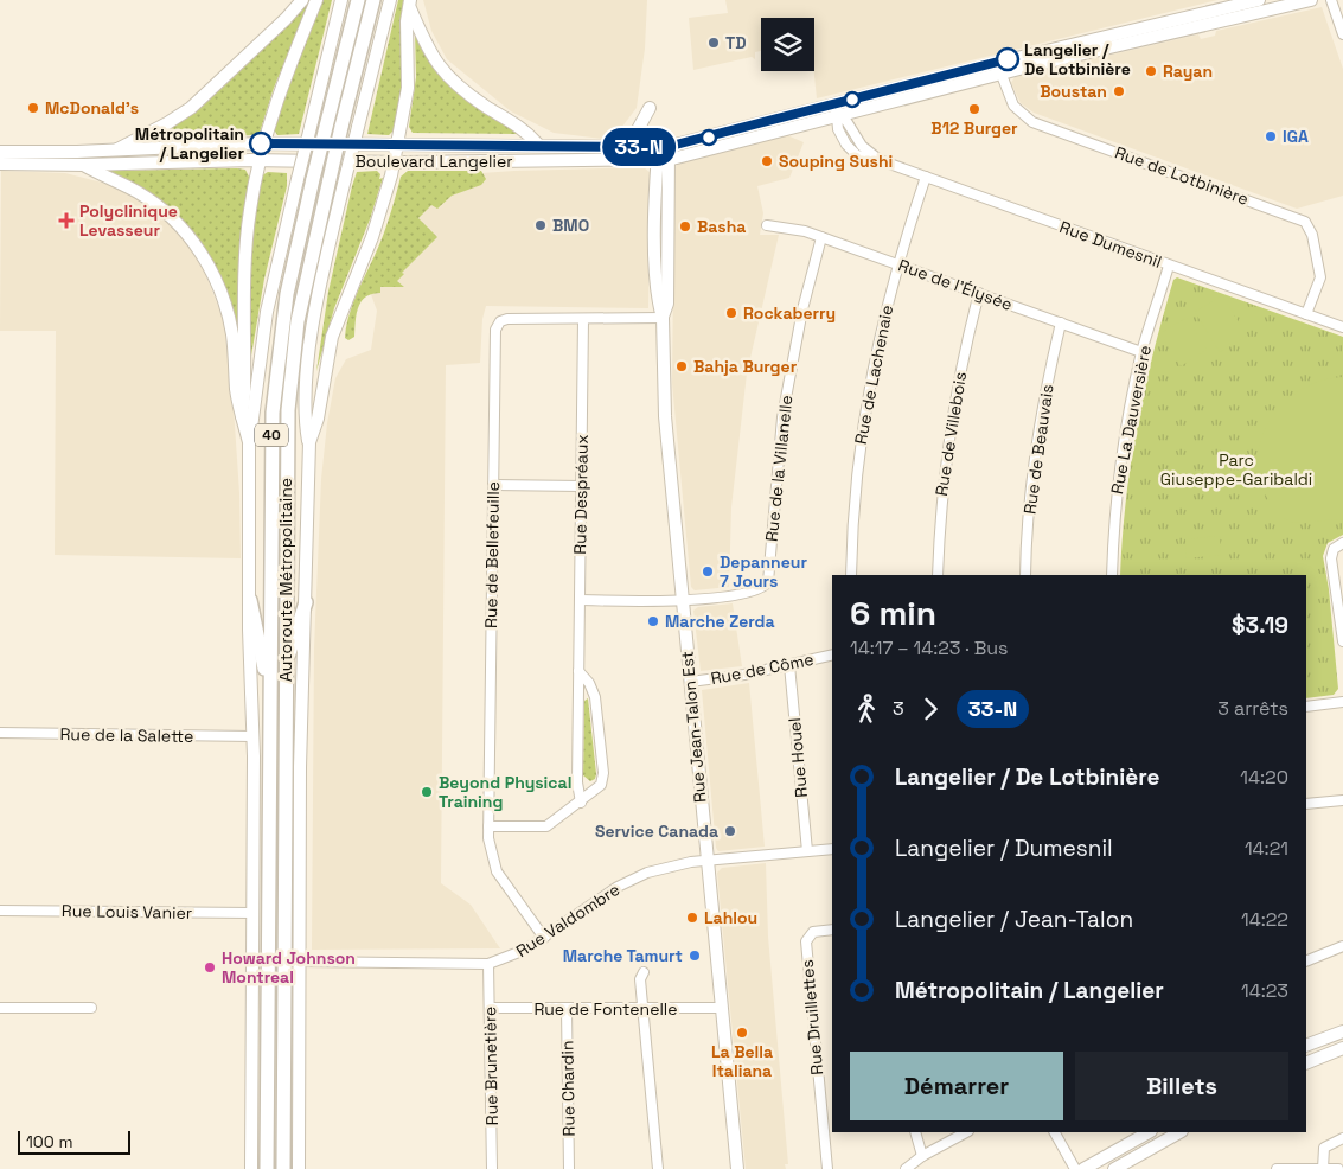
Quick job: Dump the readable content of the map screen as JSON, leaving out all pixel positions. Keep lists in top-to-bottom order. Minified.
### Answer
{"streets":{"highway":["40","Autoroute Métropolitaine"],"main road":["Boulevard Langelier","Rue Jean-Talon Est"],"street":["Rue de Lotbinière","Rue Dumesnil","Rue de l'Élysée","Rue de Lachenaie","Rue La Dauversière","Rue de Villebois","Rue de Beauvais","Rue de la Villanelle","Rue Despréaux","Rue de Bellefeuille","Rue de Côme","Rue de la Salette","Rue Houel","Rue Louis Vanier","Rue Valdombre","Rue de Fontenelle","Rue Druillettes","Rue Brunetière","Rue Chardin"]},"crossings":[["Boulevard Langelier","Rue de Lotbinière"],["Boulevard Langelier","Rue Dumesnil"],["Boulevard Langelier","Rue Jean-Talon Est"],["Rue de Lotbinière","Rue Dumesnil"],["Rue Dumesnil","Rue de Lachenaie"],["Rue Dumesnil","Rue La Dauversière"],["Rue de l'Élysée","Rue de Lachenaie"],["Rue de l'Élysée","Rue La Dauversière"],["Rue de l'Élysée","Rue de Villebois"],["Rue de l'Élysée","Rue de Beauvais"],["Rue de l'Élysée","Rue de la Villanelle"],["Rue de la Villanelle","Rue Despréaux"],["Rue de la Villanelle","Rue Jean-Talon Est"],["Rue Despréaux","Rue de Bellefeuille"],["Rue de Bellefeuille","Rue Jean-Talon Est"],["Rue de Bellefeuille","Rue Valdombre"],["Rue de Côme","Rue Jean-Talon Est"],["Rue de Côme","Rue Houel"],["Rue Jean-Talon Est","Rue Valdombre"],["Rue Jean-Talon Est","Rue de Fontenelle"],["Rue Houel","Rue Valdombre"],["Rue Valdombre","Rue Brunetière"],["Rue de Fontenelle","Rue Brunetière"],["Rue de Fontenelle","Rue Chardin"]],"parks":["Parc Giuseppe-Garibaldi"],"places":{"other":["TD","Langelier / De Lotbinière","Rayan","Boustan","McDonald's","B12 Burger","IGA","Métropolitain / Langelier","Souping Sushi","BMO","Basha","Rockaberry","Bahja Burger","Depanneur 7 Jours","Marche Zerda","Beyond Physical Training","Service Canada","Lahlou","Marche Tamurt","Howard Johnson Montreal","La Bella Italiana"],"health":["Polyclinique Levasseur"]},"lines":["bus line 33-N"],"scale_bar":"100 m","page":{"on_map":"33-N","heading":["6 min","14:17 – 14:23 · Bus","$3.19"],"legs":["3","33-N","3 arrêts"],"list":[{"name":"Langelier / De Lotbinière","value":"14:20"},{"name":"Langelier / Dumesnil","value":"14:21"},{"name":"Langelier / Jean-Talon","value":"14:22"},{"name":"Métropolitain / Langelier","value":"14:23"}],"buttons":["Démarrer","Billets"],"scale":"100 m"}}
